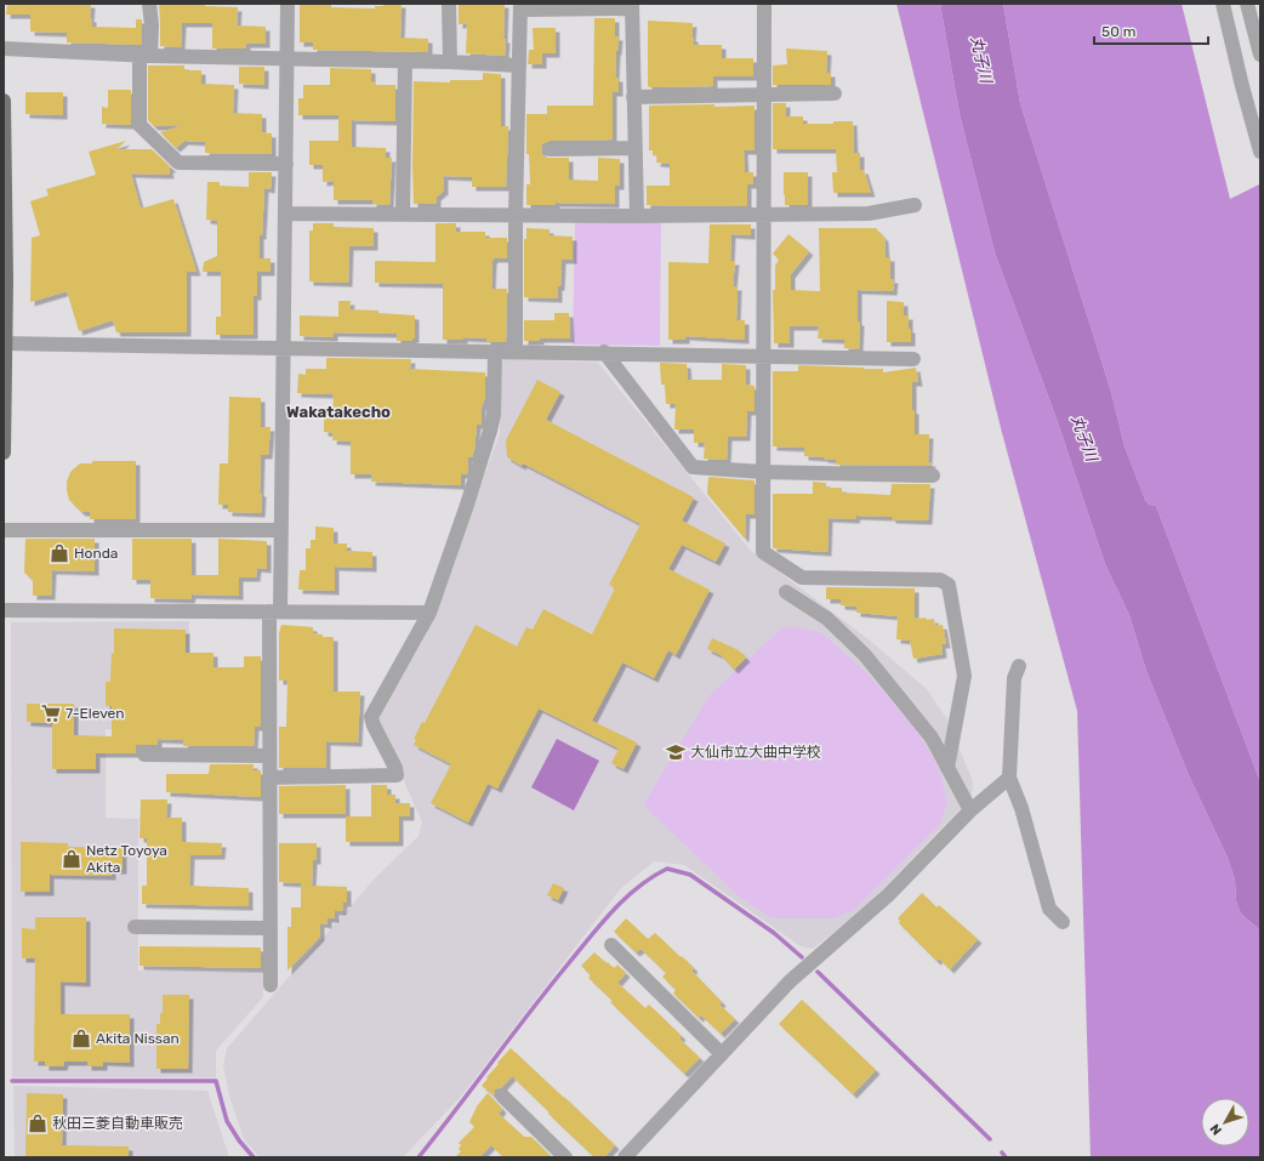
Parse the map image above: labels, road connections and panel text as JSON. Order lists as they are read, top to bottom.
{
  "districts": ["Wakatakecho"],
  "water": ["丸子川"],
  "places": {
    "shop": [
      "Honda",
      "Netz Toyoya Akita",
      "Akita Nissan",
      "秋田三菱自動車販売"
    ],
    "supermarket": ["7-Eleven"],
    "school or university": ["大仙市立大曲中学校"]
  },
  "scale_bar": "50 m",
  "north": "bottom left"
}
